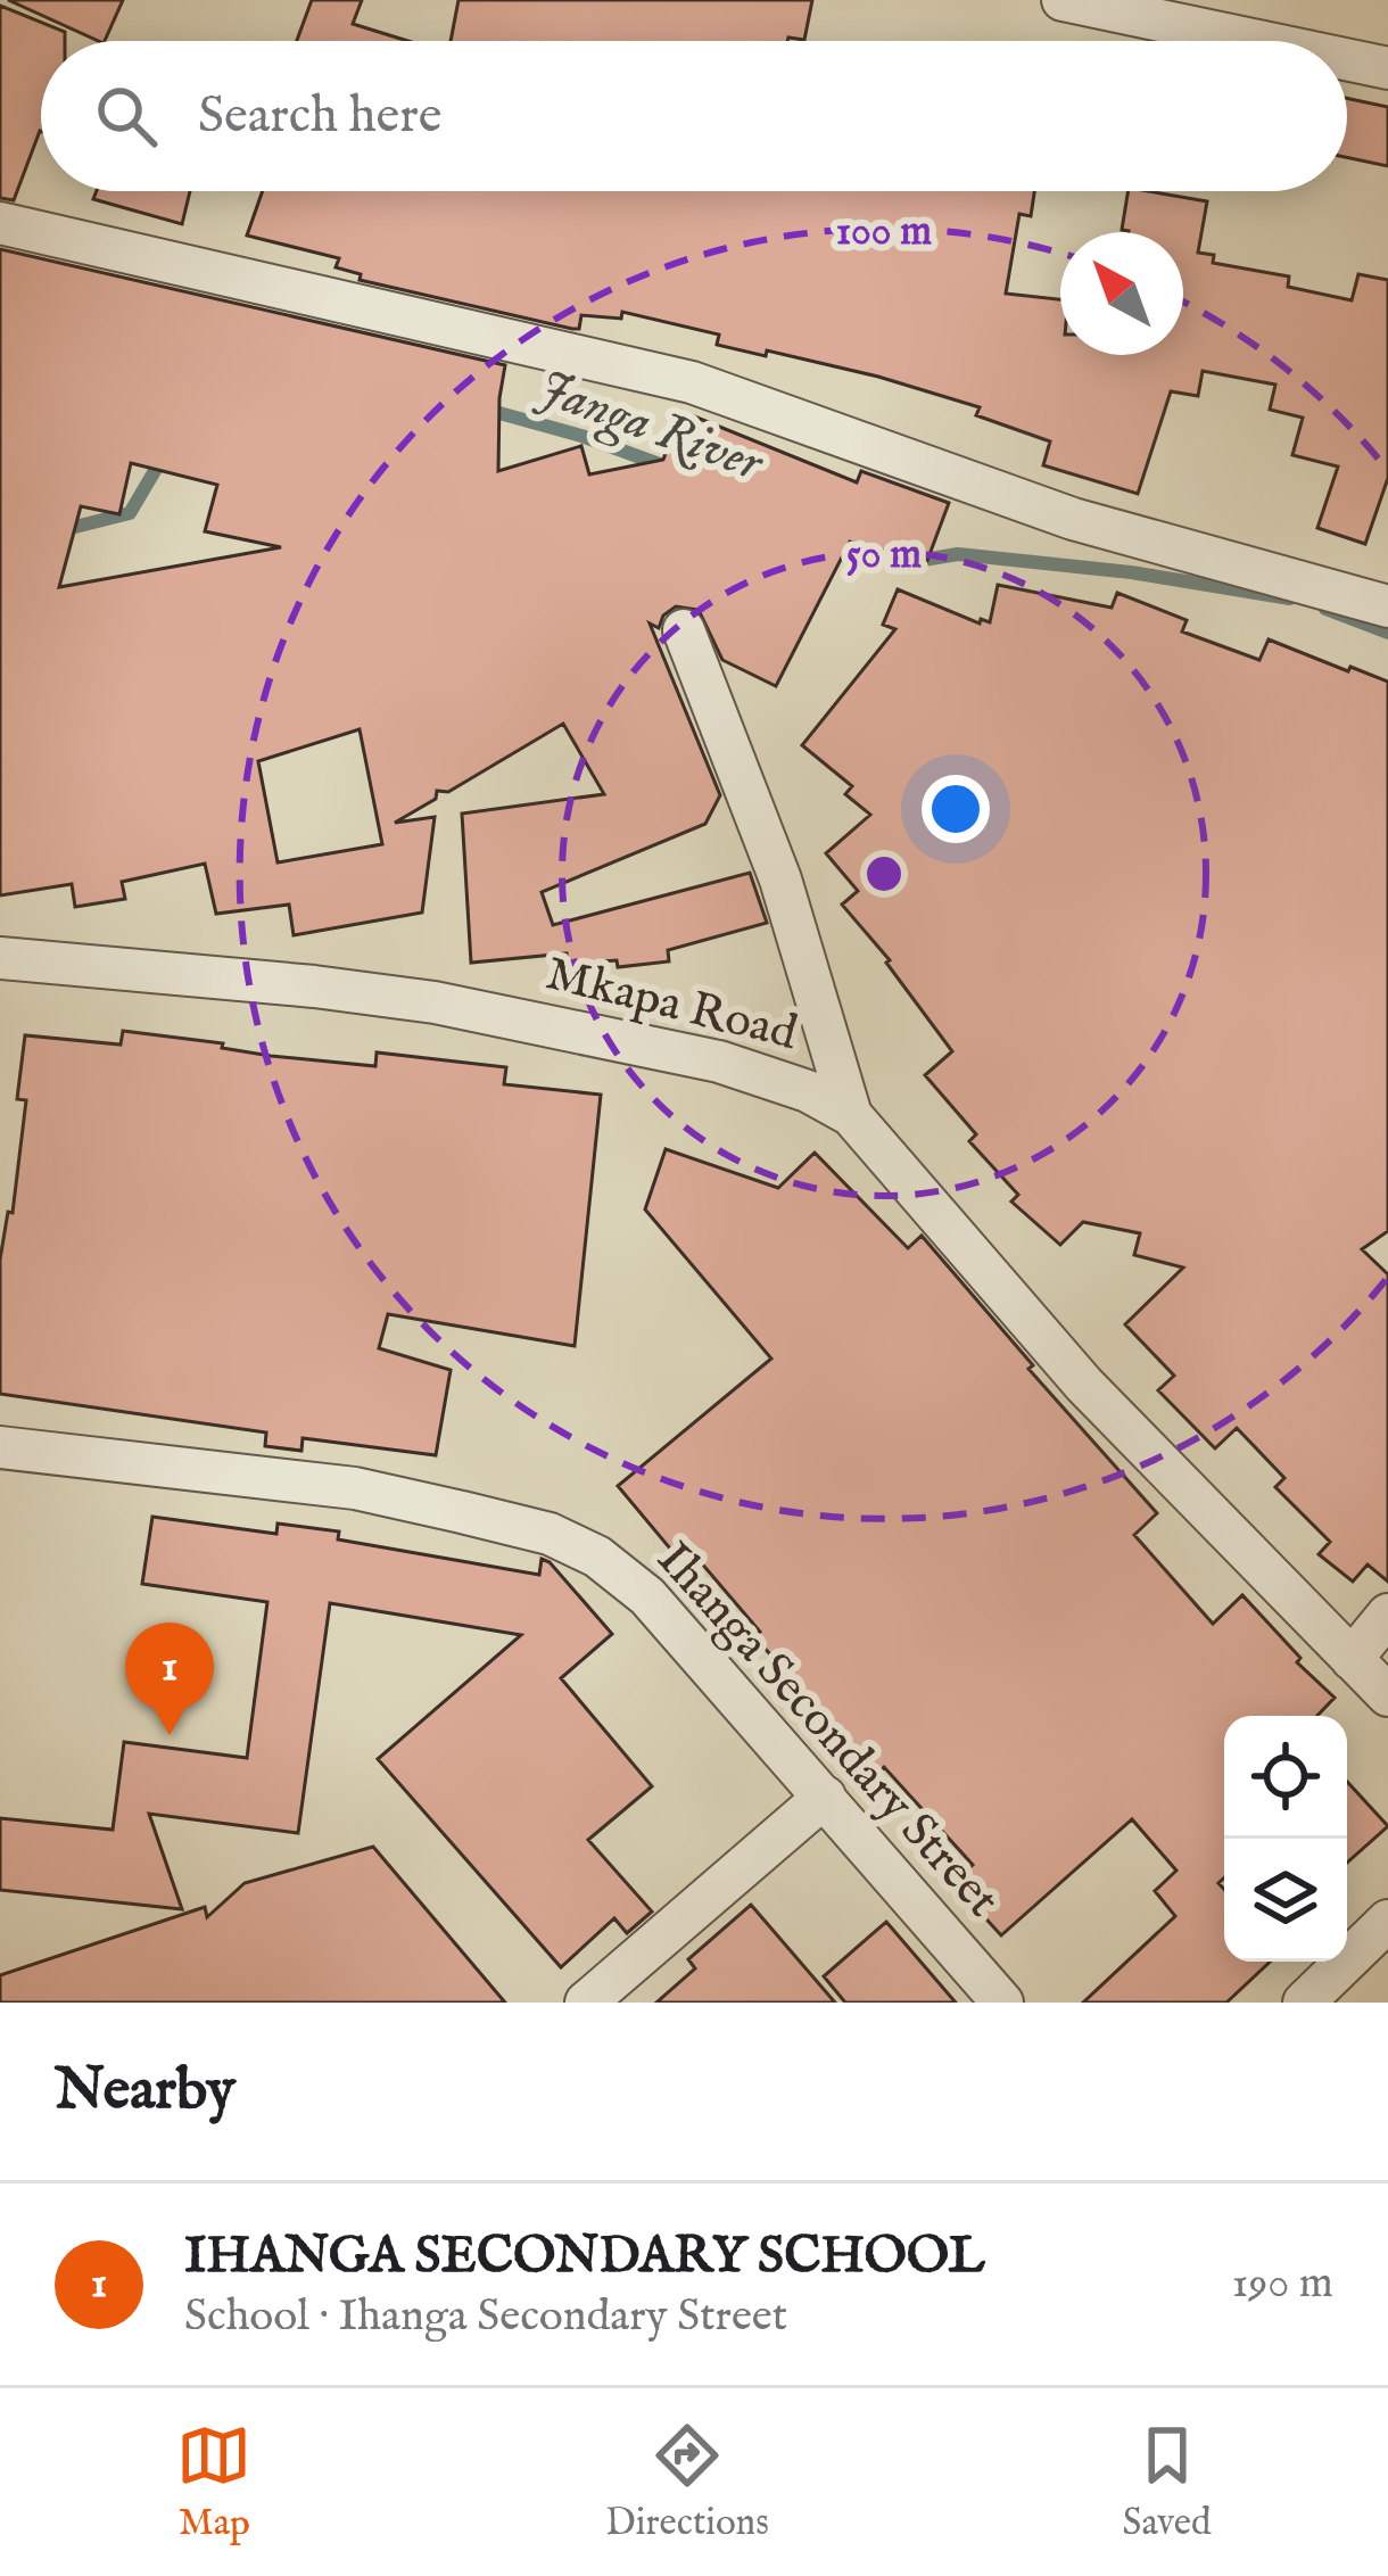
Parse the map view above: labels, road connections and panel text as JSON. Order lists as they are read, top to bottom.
{
  "streets": {
    "street": ["Mkapa Road", "Ihanga Secondary Street"]
  },
  "water": ["Janga River"],
  "north": "top left",
  "page": {
    "search": "Search here",
    "pins": "1",
    "heading": "Nearby",
    "list": [
      {
        "mark": "1",
        "name": "IHANGA SECONDARY SCHOOL",
        "note": "School · Ihanga Secondary Street",
        "value": "190 m"
      }
    ],
    "nav": ["Map", "Directions", "Saved"]
  },
  "rings": ["100 m", "50 m"]
}
